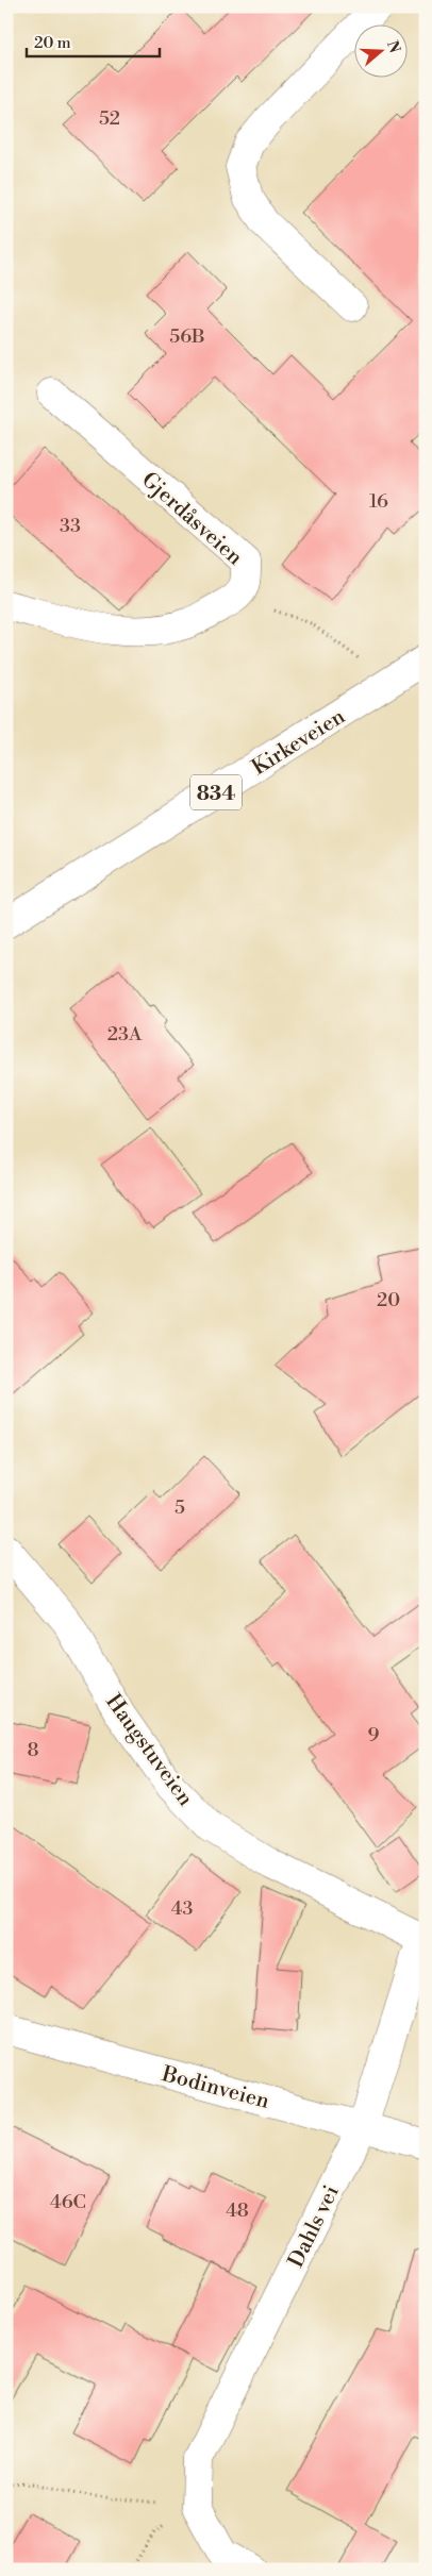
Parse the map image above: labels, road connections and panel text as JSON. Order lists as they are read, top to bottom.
{
  "streets": {
    "street": [
      "Gjerdåsveien",
      "Kirkeveien",
      "834",
      "Haugstuveien",
      "Bodinveien",
      "Dahls vei"
    ]
  },
  "crossings": [
    ["Haugstuveien", "Dahls vei"],
    ["Bodinveien", "Dahls vei"]
  ],
  "house_numbers": [
    "52",
    "56B",
    "16",
    "33",
    "23A",
    "20",
    "5",
    "9",
    "8",
    "43",
    "46C",
    "48"
  ],
  "scale_bar": "20 m",
  "north": "right"
}
